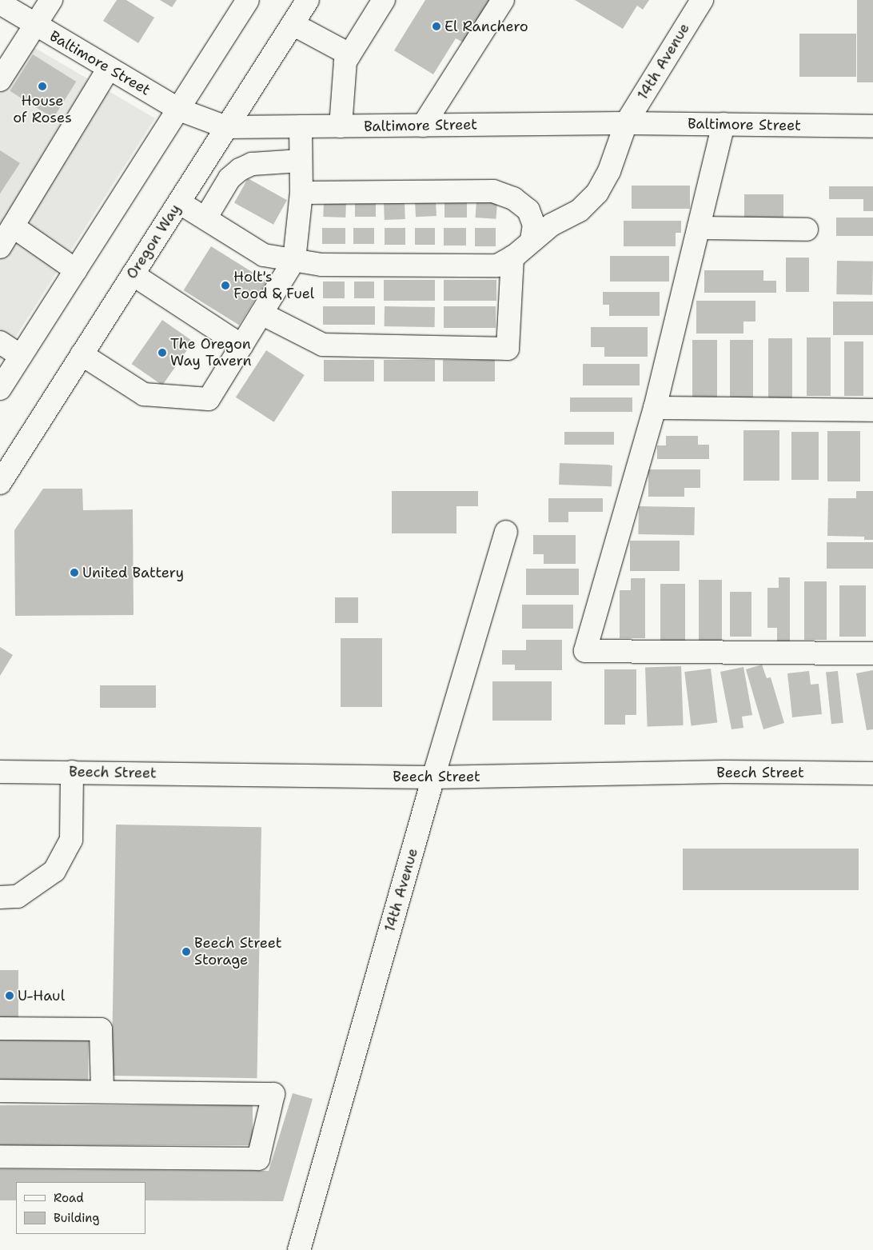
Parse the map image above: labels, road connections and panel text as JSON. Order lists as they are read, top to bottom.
{
  "streets": {
    "street": [
      "14th Avenue",
      "Baltimore Street",
      "Oregon Way",
      "Beech Street"
    ]
  },
  "crossings": [
    ["14th Avenue", "Baltimore Street"],
    ["14th Avenue", "Oregon Way"],
    ["14th Avenue", "Beech Street"],
    ["Baltimore Street", "Oregon Way"]
  ],
  "places": [
    "El Ranchero",
    "House of Roses",
    "Holt's Food & Fuel",
    "The Oregon Way Tavern",
    "United Battery",
    "Beech Street Storage",
    "U-Haul"
  ],
  "legend": ["Road", "Building"]
}
